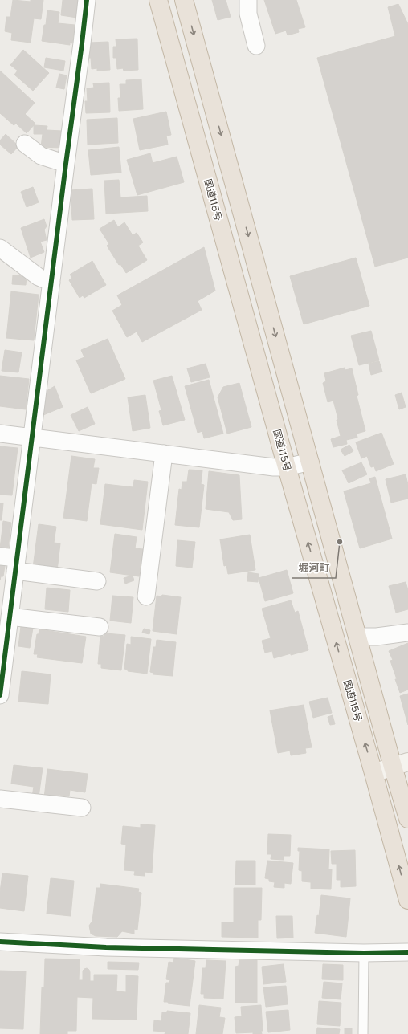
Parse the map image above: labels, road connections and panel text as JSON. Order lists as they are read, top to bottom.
{
  "streets": {
    "highway": ["国道115号"]
  },
  "places": ["堀河町"]
}
